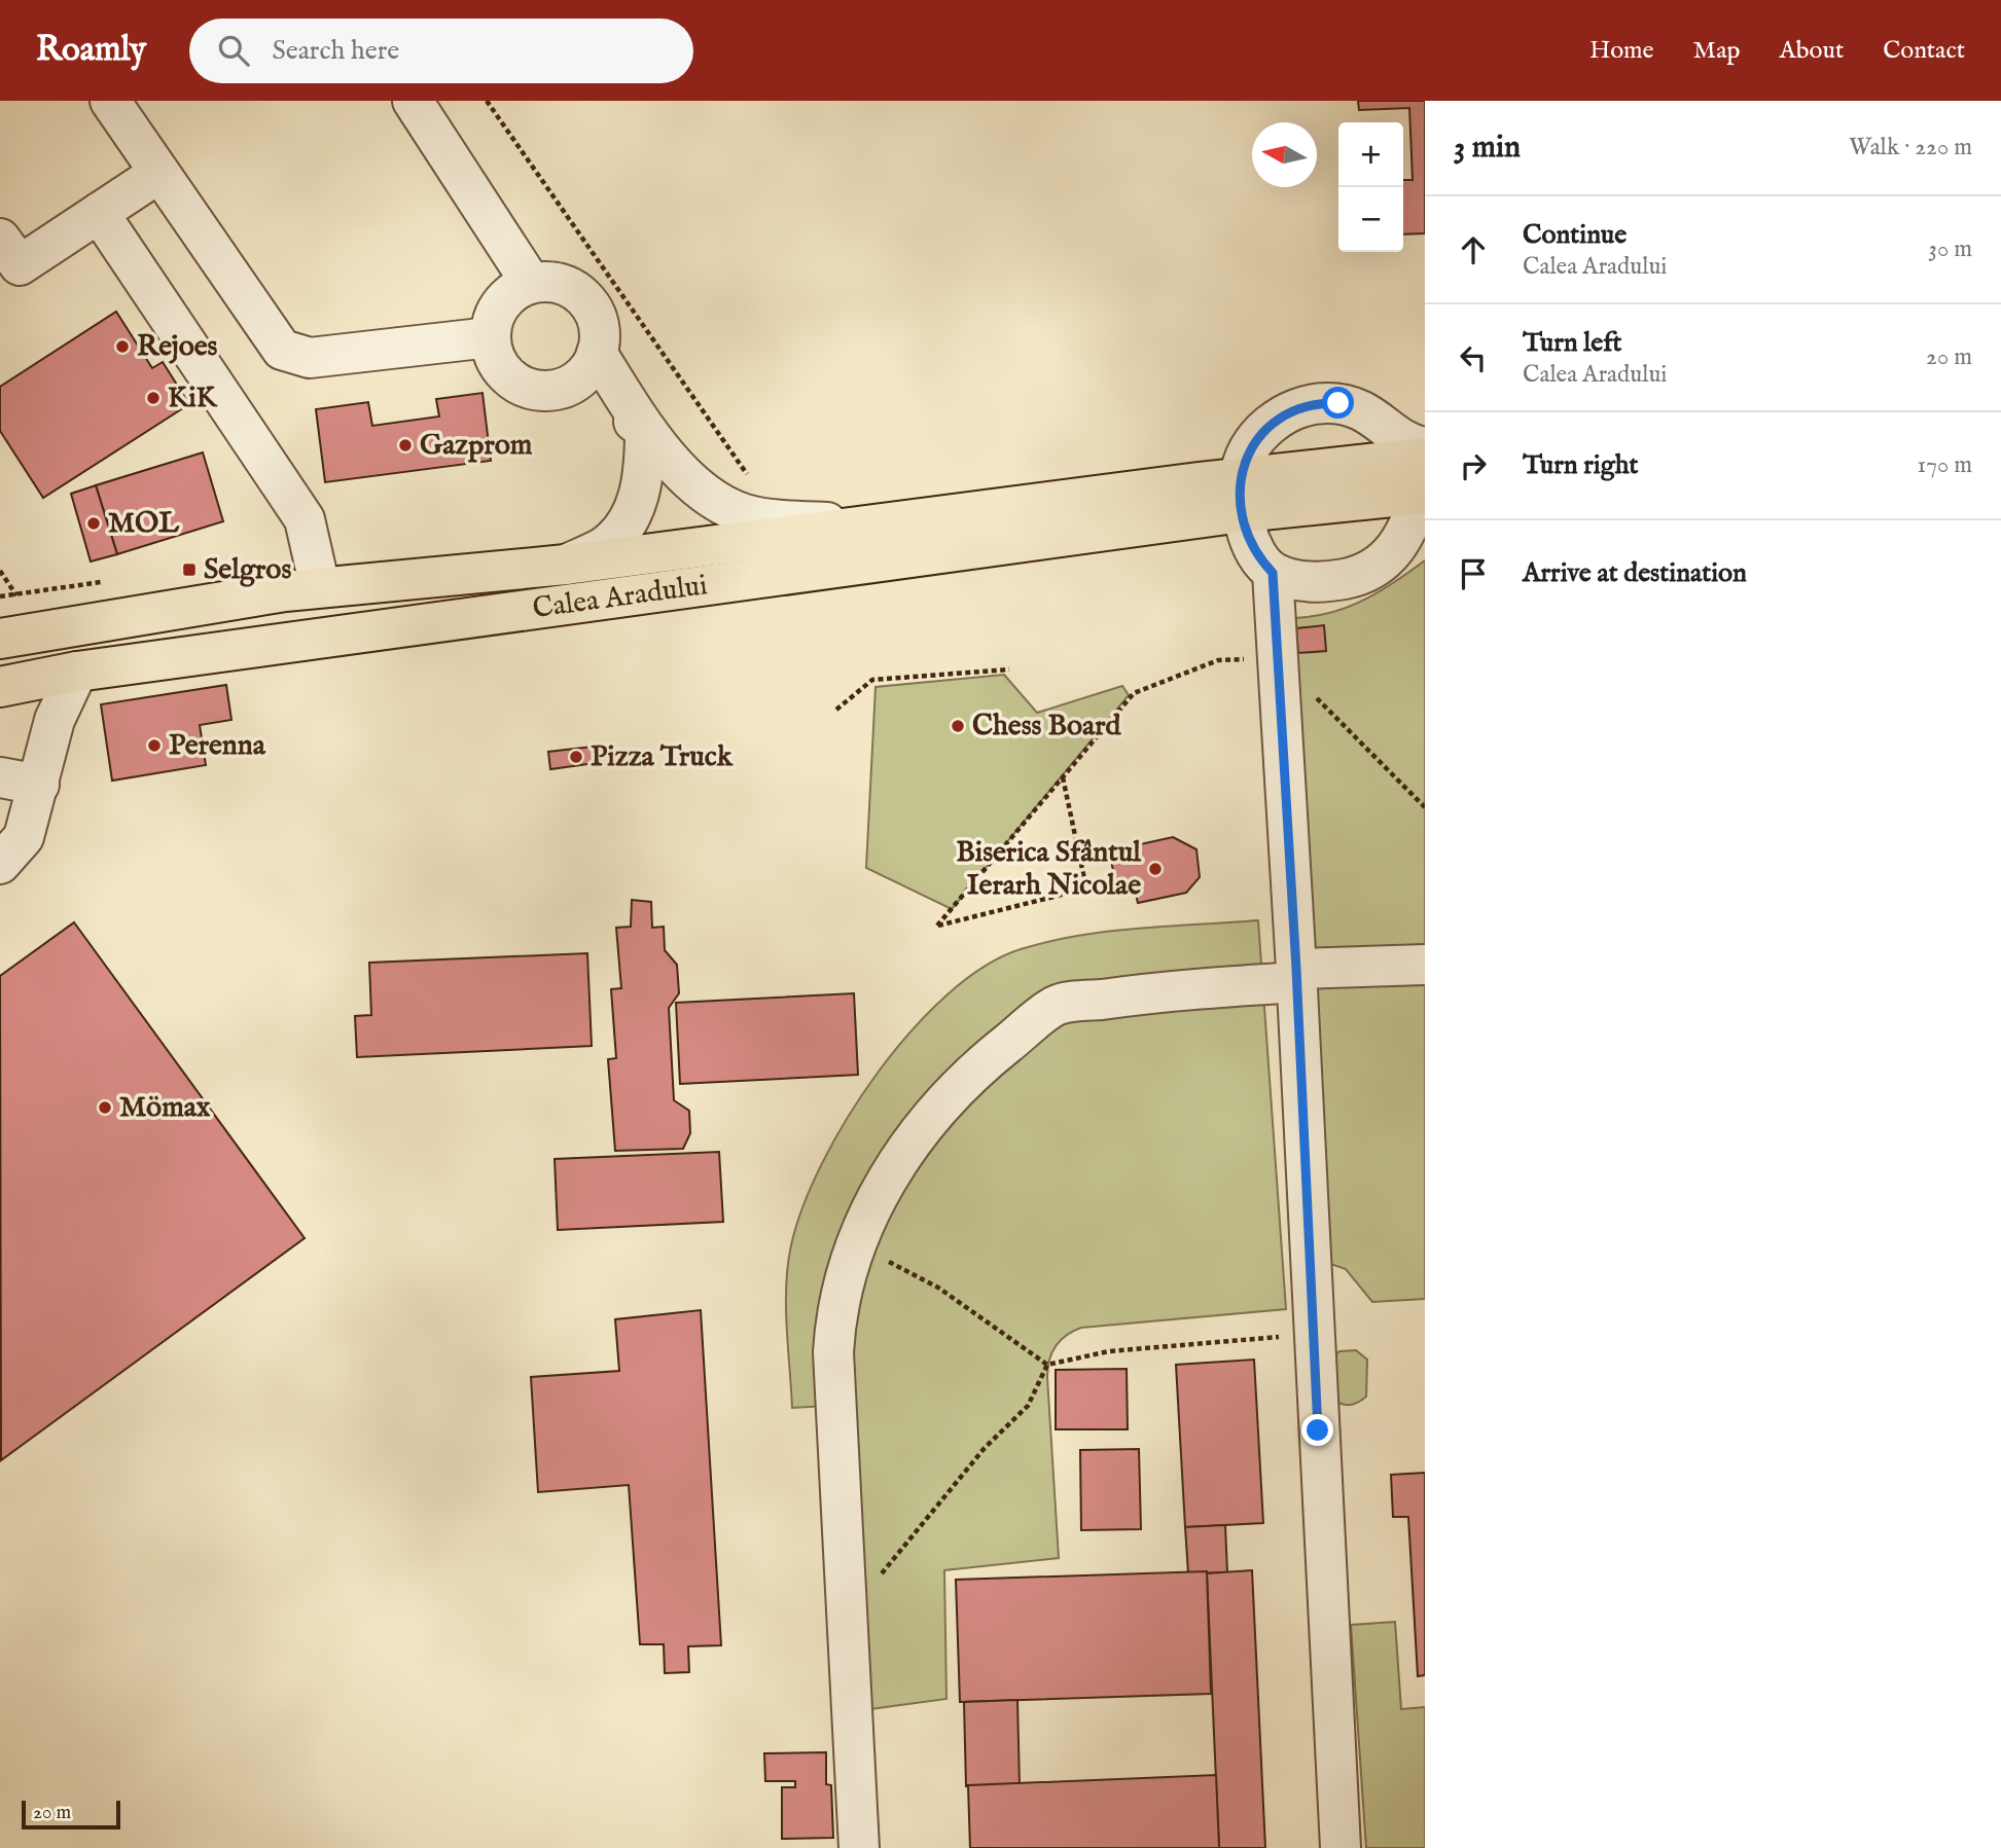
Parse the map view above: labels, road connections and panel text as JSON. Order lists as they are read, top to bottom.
{
  "streets": {
    "main road": ["Calea Aradului"]
  },
  "places": {
    "other": [
      "Rejoes",
      "KiK",
      "Gazprom",
      "MOL",
      "Chess Board",
      "Perenna",
      "Pizza Truck",
      "Biserica Sfântul Ierarh Nicolae",
      "Mömax"
    ],
    "transit": ["Selgros"]
  },
  "scale_bar": "20 m",
  "north": "left",
  "page": {
    "header": "Roamly",
    "search": "Search here",
    "nav": [
      "Home",
      "Map",
      "About",
      "Contact"
    ],
    "heading": ["3 min", "Walk · 220 m"],
    "map_buttons": ["+", "−"],
    "list": [
      ["Continue", "Calea Aradului", "30 m"],
      ["Turn left", "Calea Aradului", "20 m"],
      ["Turn right", "170 m"],
      "Arrive at destination"
    ],
    "scale": "20 m"
  }
}
